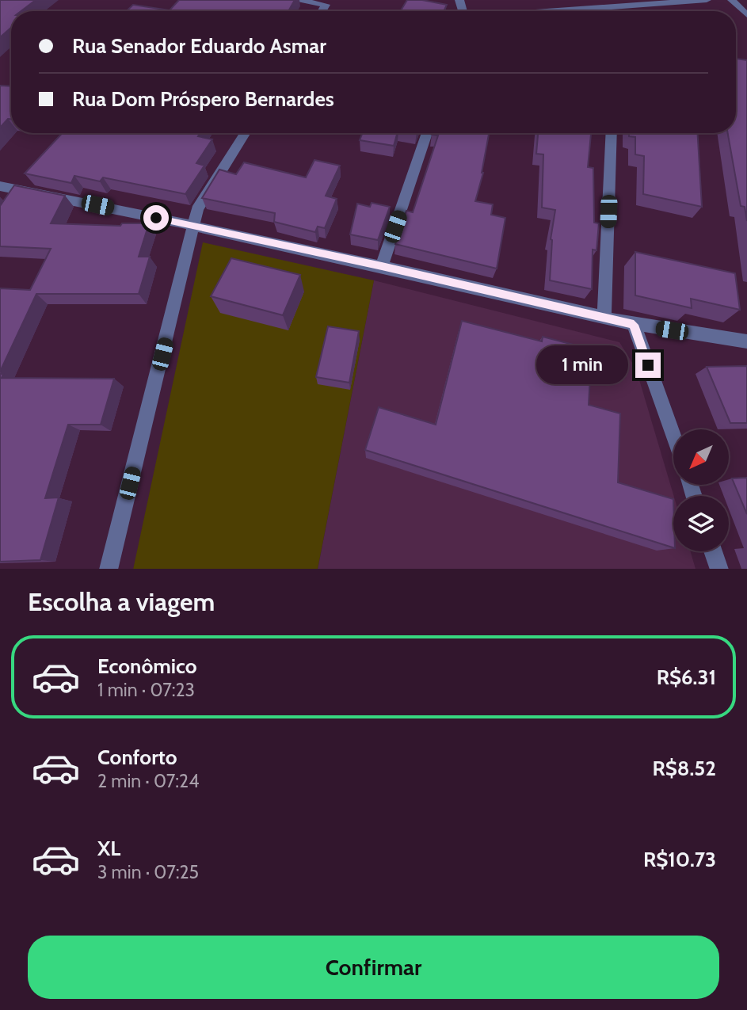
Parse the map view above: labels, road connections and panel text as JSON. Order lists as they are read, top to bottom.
{
  "north": "bottom left",
  "page": {
    "banner": ["Rua Senador Eduardo Asmar", "Rua Dom Próspero Bernardes"],
    "bubble": "1 min",
    "heading": "Escolha a viagem",
    "list": [
      {
        "name": "Econômico",
        "note": "1 min · 07:23",
        "value": "R$6.31"
      },
      {
        "name": "Conforto",
        "note": "2 min · 07:24",
        "value": "R$8.52"
      },
      {
        "name": "XL",
        "note": "3 min · 07:25",
        "value": "R$10.73"
      }
    ],
    "buttons": "Confirmar"
  }
}
